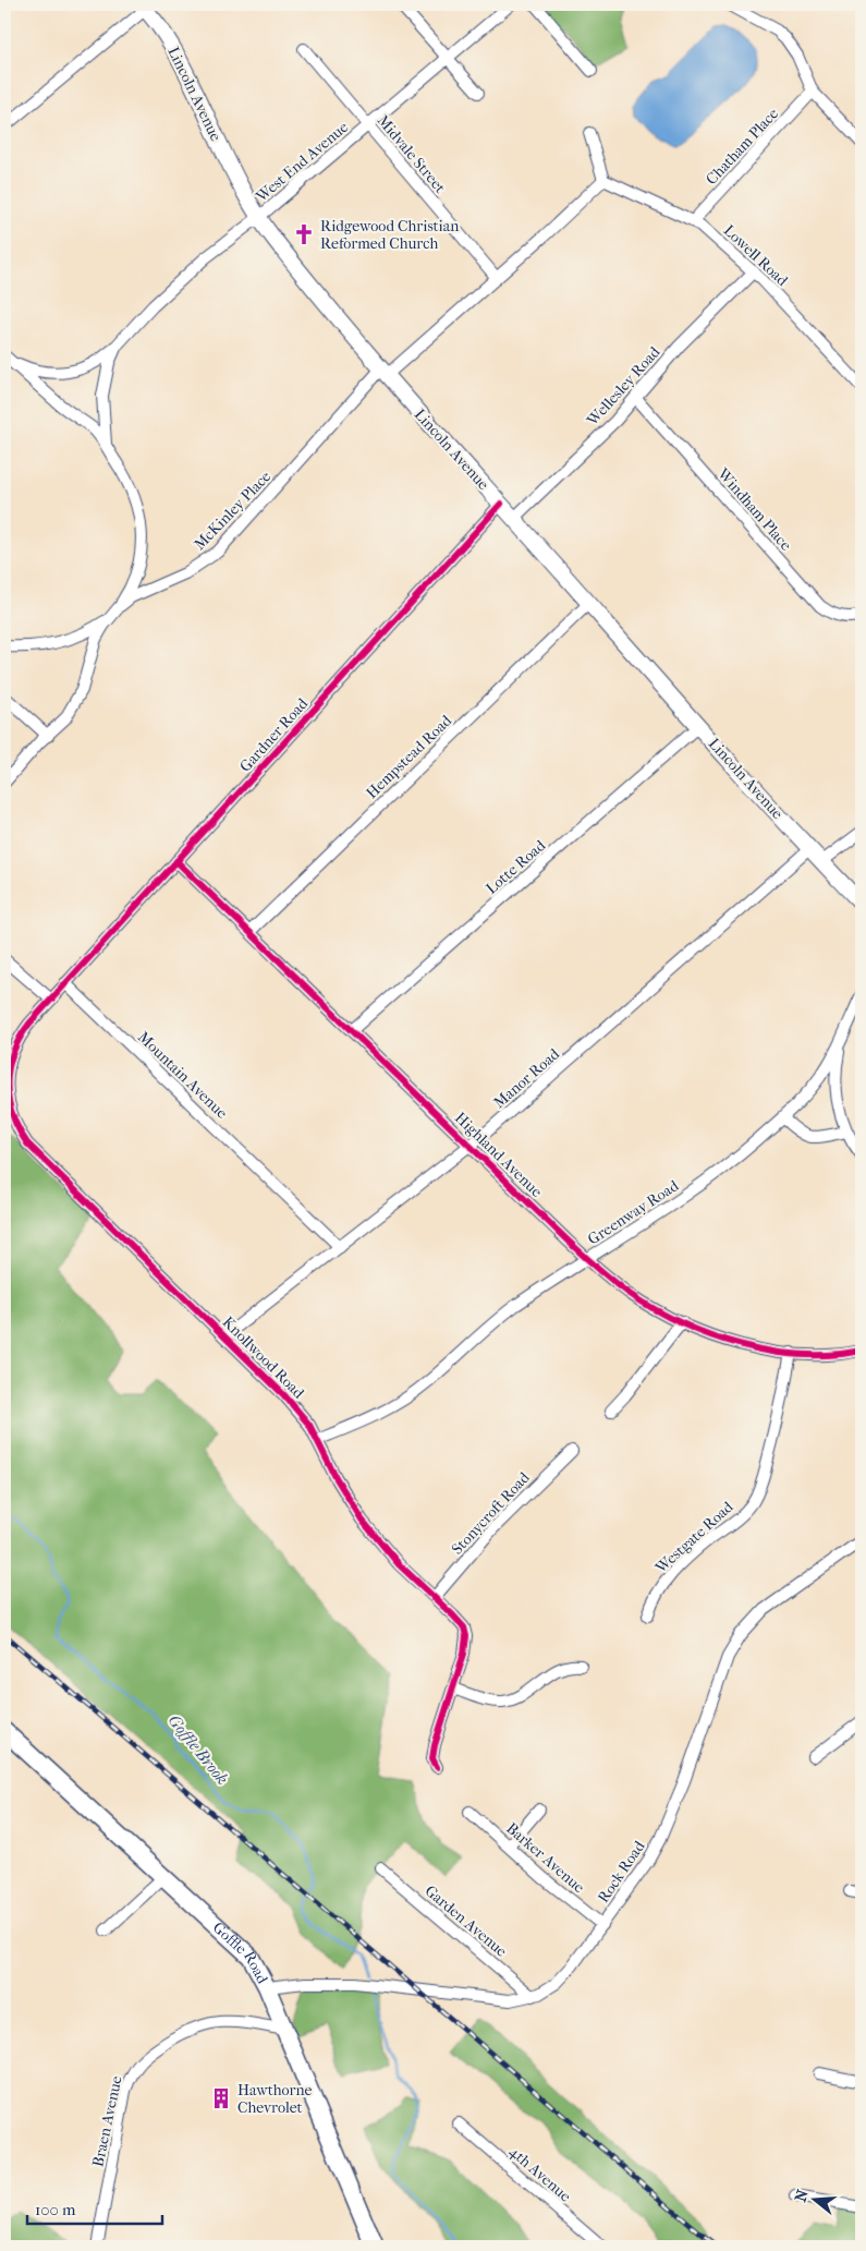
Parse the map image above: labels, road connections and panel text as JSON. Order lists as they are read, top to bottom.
{
  "streets": {
    "main road": ["Lincoln Avenue", "Goffle Road"],
    "street": [
      "Chatham Place",
      "Midvale Street",
      "West End Avenue",
      "Lowell Road",
      "Wellesley Road",
      "Windham Place",
      "McKinley Place",
      "Gardner Road",
      "Hempstead Road",
      "Lotte Road",
      "Mountain Avenue",
      "Manor Road",
      "Highland Avenue",
      "Greenway Road",
      "Knollwood Road",
      "Stonycroft Road",
      "Westgate Road",
      "Barker Avenue",
      "Rock Road",
      "Garden Avenue",
      "Braen Avenue",
      "4th Avenue"
    ]
  },
  "crossings": [
    ["Lincoln Avenue", "West End Avenue"],
    ["Lincoln Avenue", "Wellesley Road"],
    ["Lincoln Avenue", "McKinley Place"],
    ["Lincoln Avenue", "Gardner Road"],
    ["Lincoln Avenue", "Hempstead Road"],
    ["Lincoln Avenue", "Lotte Road"],
    ["Lincoln Avenue", "Manor Road"],
    ["Chatham Place", "Lowell Road"],
    ["Midvale Street", "West End Avenue"],
    ["Midvale Street", "McKinley Place"],
    ["Lowell Road", "Wellesley Road"],
    ["Lowell Road", "McKinley Place"],
    ["Wellesley Road", "Windham Place"],
    ["Gardner Road", "Mountain Avenue"],
    ["Gardner Road", "Highland Avenue"],
    ["Hempstead Road", "Highland Avenue"],
    ["Lotte Road", "Highland Avenue"],
    ["Mountain Avenue", "Manor Road"],
    ["Manor Road", "Highland Avenue"],
    ["Manor Road", "Knollwood Road"],
    ["Highland Avenue", "Greenway Road"],
    ["Highland Avenue", "Westgate Road"],
    ["Greenway Road", "Knollwood Road"],
    ["Knollwood Road", "Stonycroft Road"],
    ["Barker Avenue", "Rock Road"],
    ["Rock Road", "Garden Avenue"],
    ["Rock Road", "Goffle Road"],
    ["Goffle Road", "Braen Avenue"]
  ],
  "water": ["Goffle Brook"],
  "places": {
    "church": ["Ridgewood Christian Reformed Church"],
    "building": ["Hawthorne Chevrolet"]
  },
  "scale_bar": "100 m",
  "north": "left"
}
